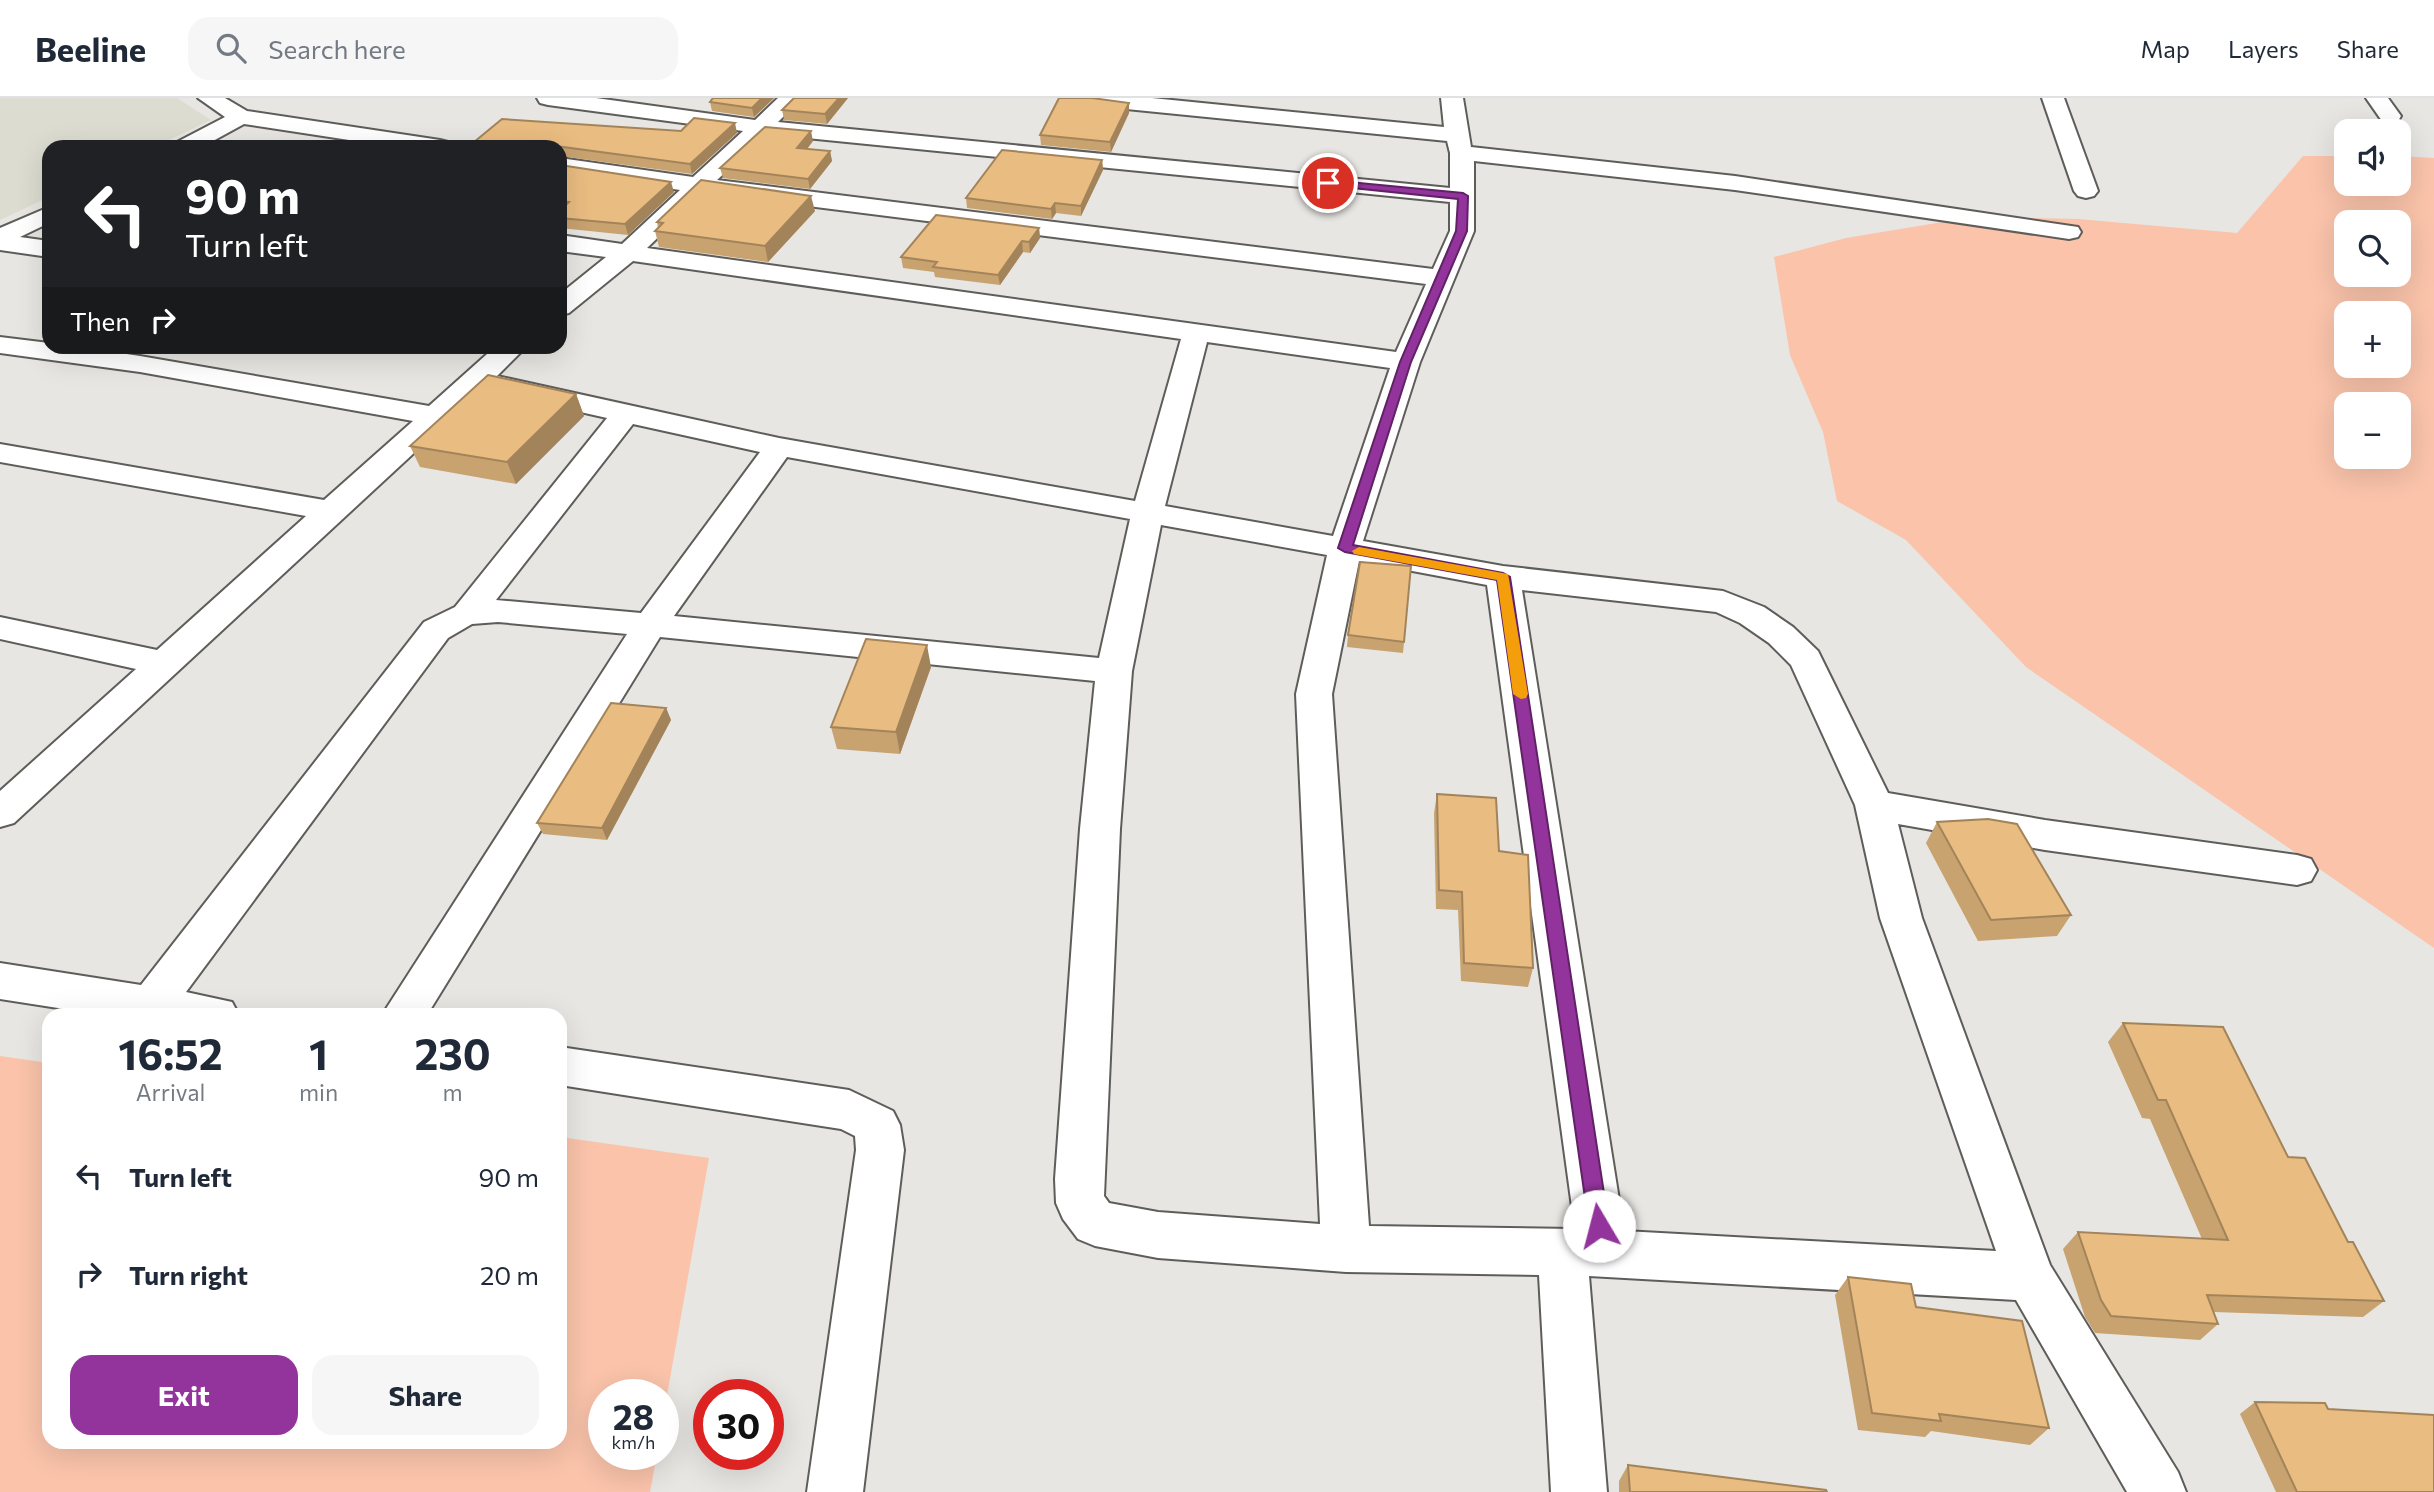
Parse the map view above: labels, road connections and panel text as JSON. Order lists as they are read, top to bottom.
{
  "page": {
    "header": "Beeline",
    "search": "Search here",
    "nav": ["Map", "Layers", "Share"],
    "map_buttons": ["+", "−"],
    "turn": ["90 m", "Turn left"],
    "then": "Then",
    "eta": [
      "16:52",
      "Arrival",
      "1",
      "min",
      "230",
      "m"
    ],
    "list": [
      {
        "name": "Turn left",
        "value": "90 m"
      },
      {
        "name": "Turn right",
        "value": "20 m"
      }
    ],
    "buttons": ["Exit", "Share"],
    "speed": "28 km/h",
    "limit": "30"
  }
}
